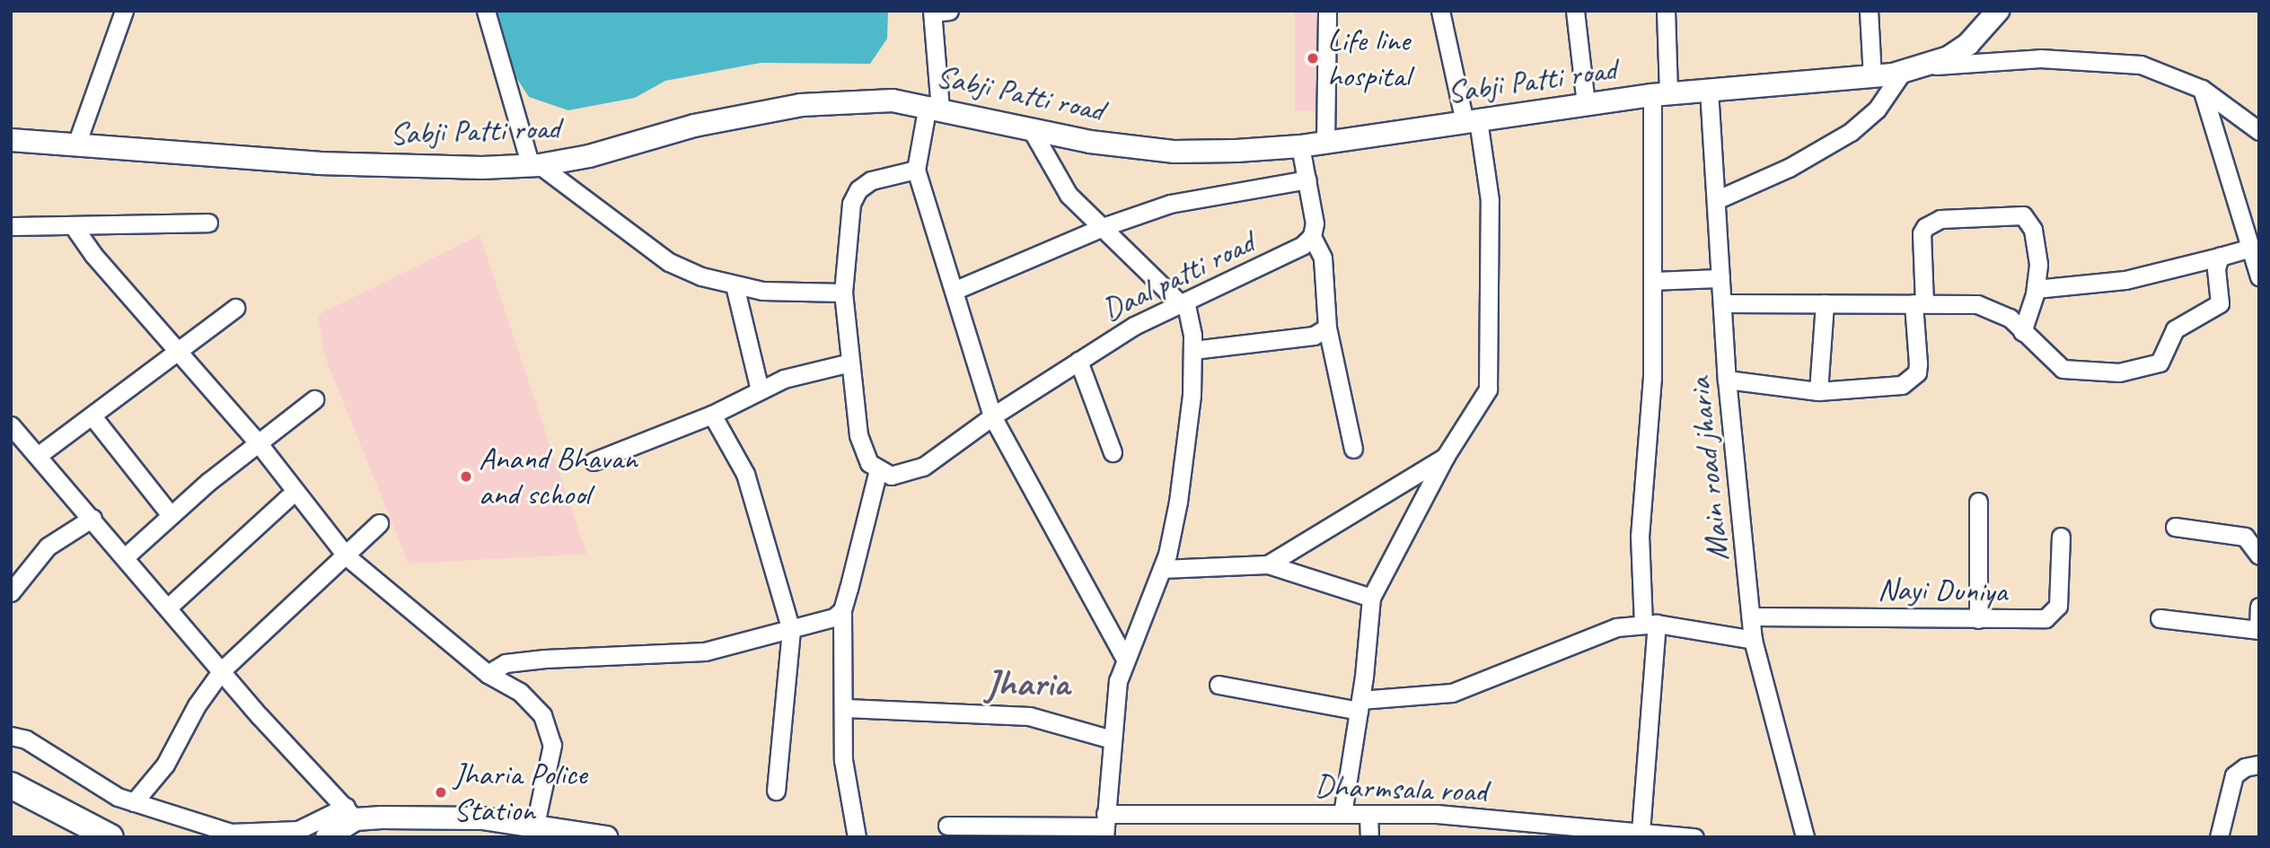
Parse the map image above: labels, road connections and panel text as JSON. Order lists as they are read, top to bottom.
{
  "streets": {
    "main road": ["Sabji Patti road"],
    "street": [
      "Daal patti road",
      "Main road jharia",
      "Nayi Duniya",
      "Dharmsala road"
    ]
  },
  "crossings": [
    ["Sabji Patti road", "Main road jharia"],
    ["Main road jharia", "Nayi Duniya"]
  ],
  "districts": ["Jharia"],
  "places": ["Life line hospital", "Anand Bhavan and school", "Jharia Police Station"]
}
